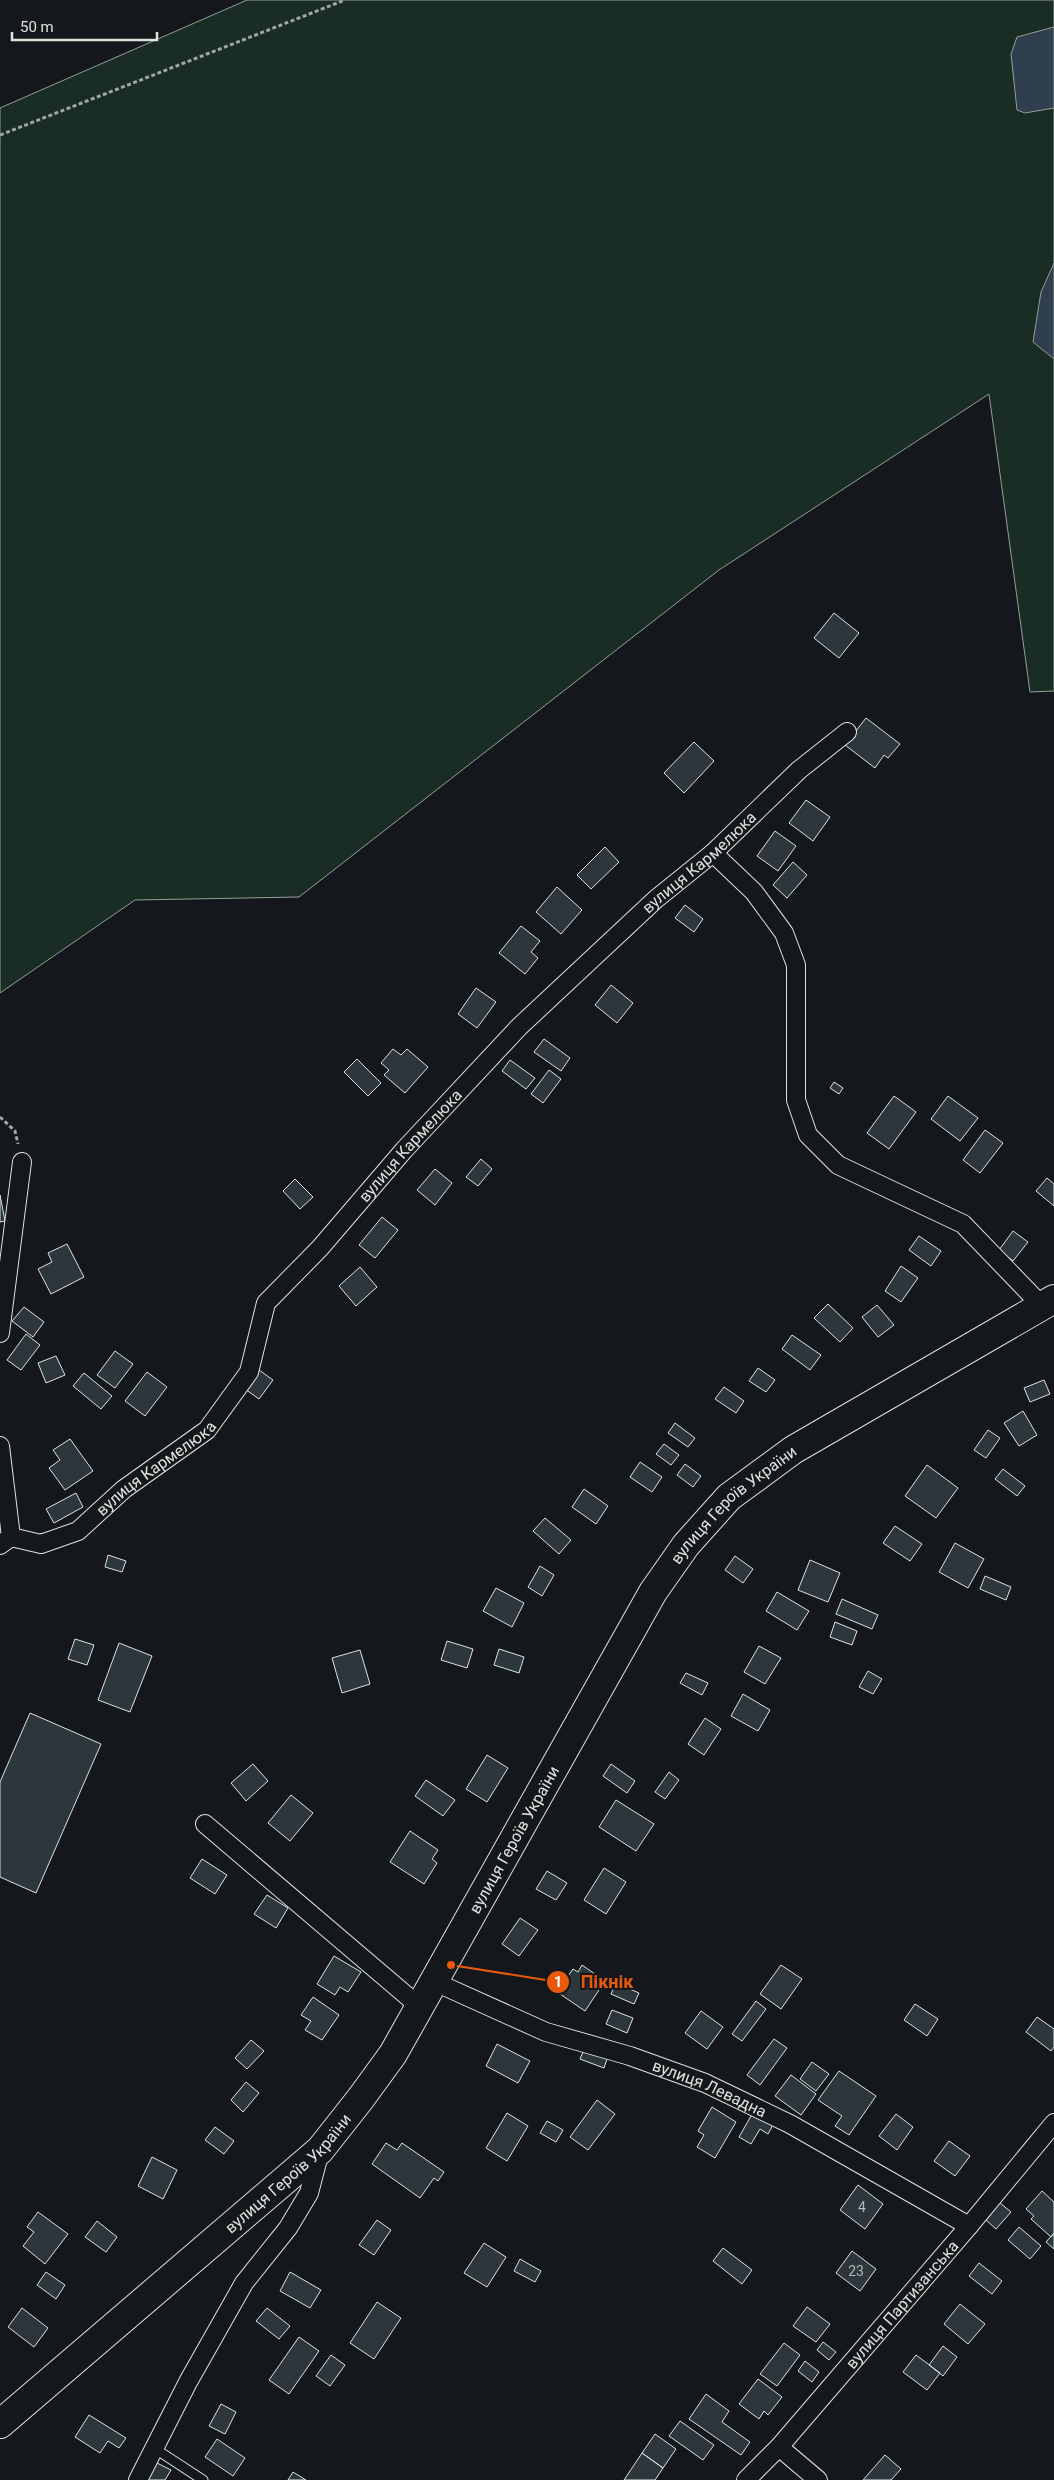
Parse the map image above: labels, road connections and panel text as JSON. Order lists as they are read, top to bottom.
{
  "streets": {
    "main road": ["вулиця Героїв України"],
    "street": ["вулиця Кармелюка", "вулиця Левадна", "вулиця Партизанська"]
  },
  "crossings": [
    ["вулиця Героїв України", "вулиця Левадна"],
    ["вулиця Левадна", "вулиця Партизанська"]
  ],
  "places": ["Пікнік"],
  "house_numbers": ["4", "23"],
  "scale_bar": "50 m"
}
